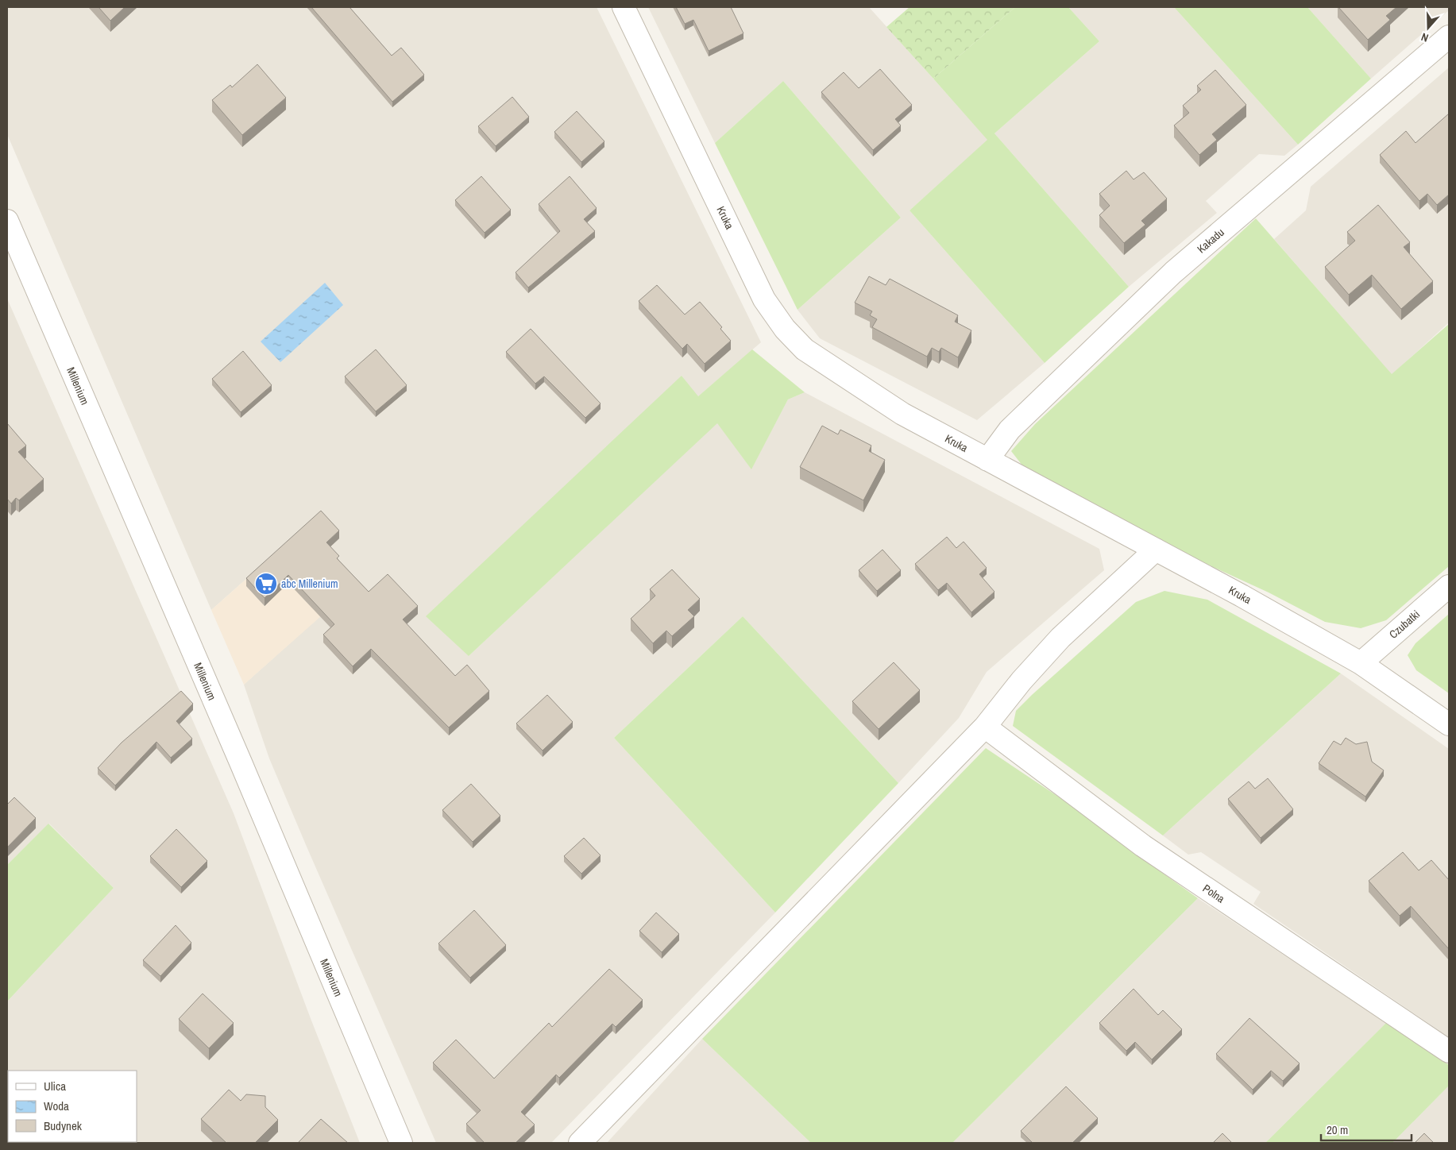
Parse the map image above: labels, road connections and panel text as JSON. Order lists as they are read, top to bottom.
{
  "streets": {
    "street": [
      "Kruka",
      "Kakadu",
      "Millenium",
      "Czubatki",
      "Polna"
    ]
  },
  "crossings": [
    ["Kruka", "Kakadu"],
    ["Kruka", "Czubatki"]
  ],
  "places": {
    "supermarket": ["abc Millenium"]
  },
  "legend": ["Ulica", "Woda", "Budynek"],
  "scale_bar": "20 m",
  "north": "bottom"
}
